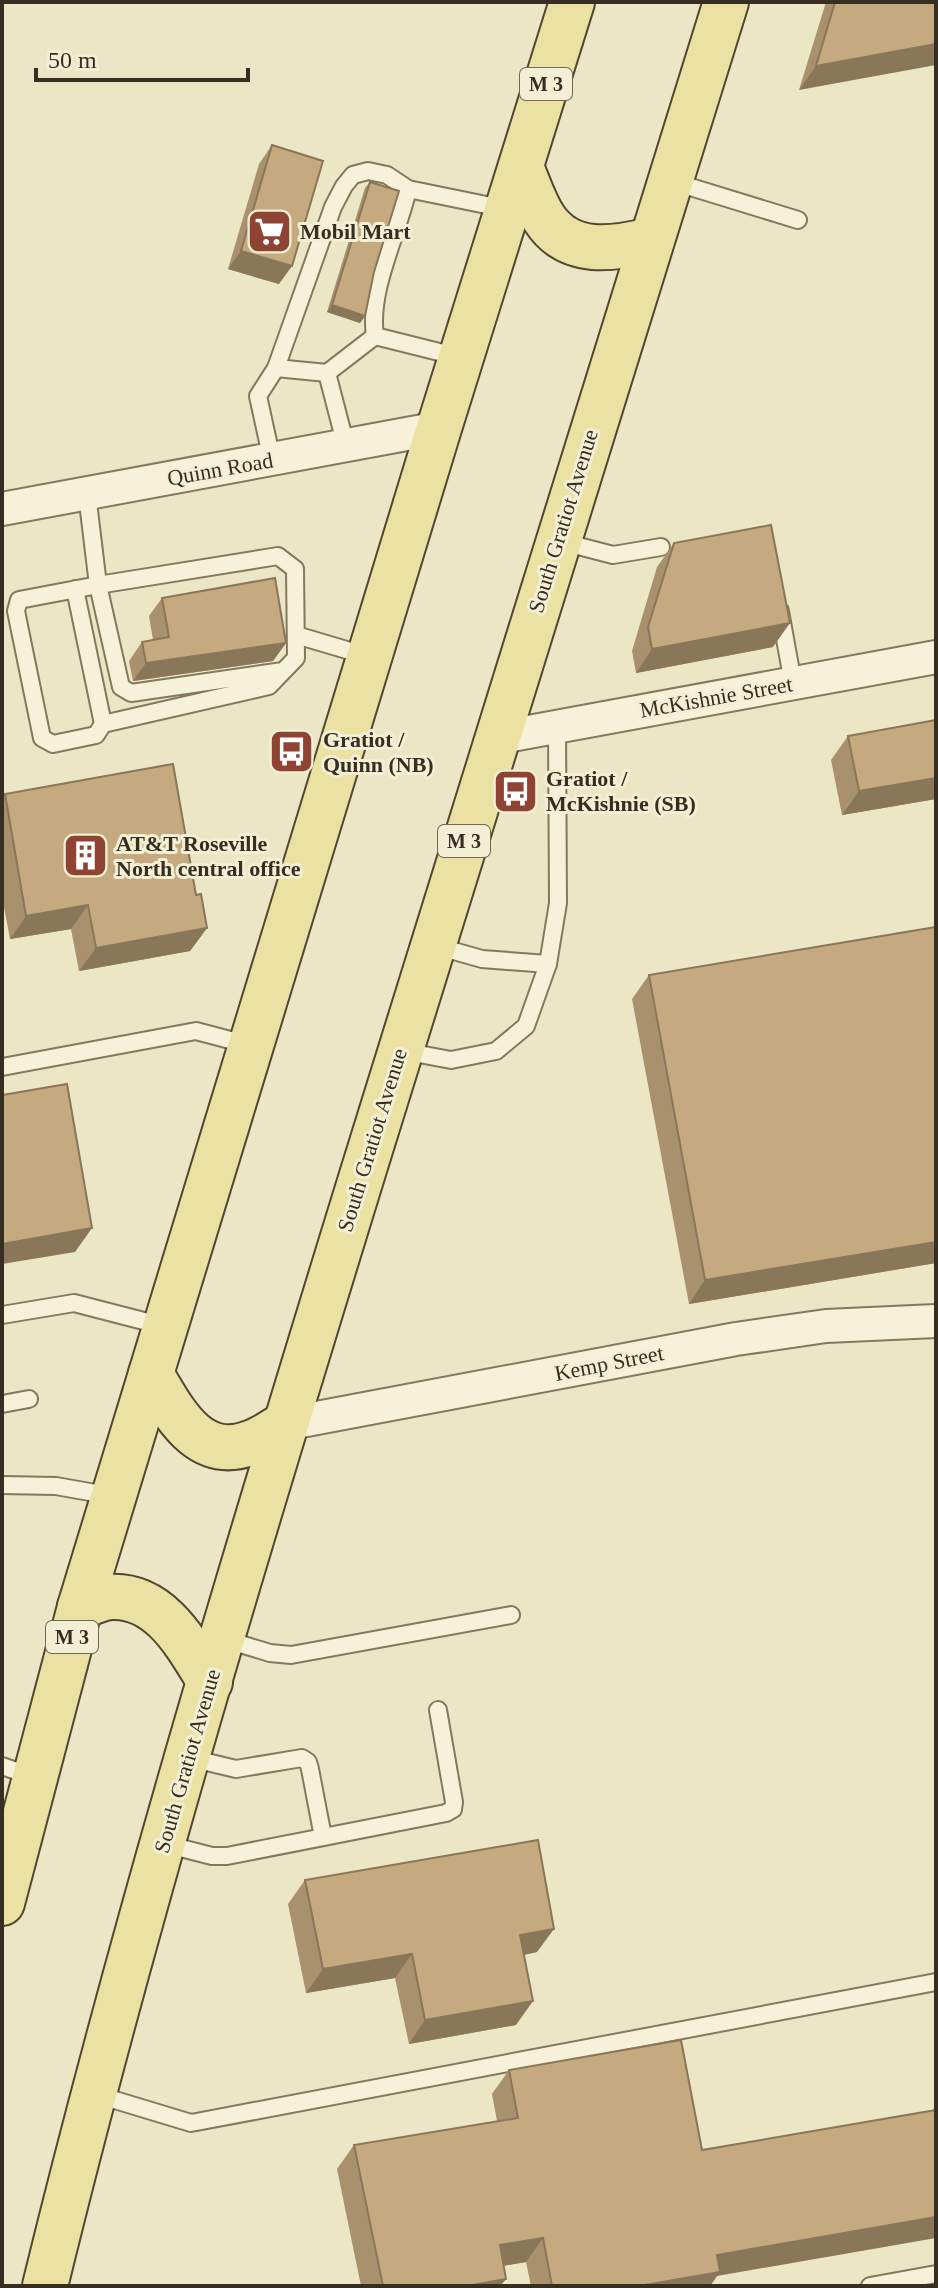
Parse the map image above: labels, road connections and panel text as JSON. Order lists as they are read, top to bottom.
{
  "streets": {
    "main road": ["M 3", "South Gratiot Avenue"],
    "street": ["Quinn Road", "McKishnie Street", "Kemp Street"]
  },
  "crossings": [
    ["M 3", "Quinn Road"],
    ["South Gratiot Avenue", "McKishnie Street"],
    ["South Gratiot Avenue", "Kemp Street"]
  ],
  "places": {
    "supermarket": ["Mobil Mart"],
    "bus stop": ["Gratiot / Quinn (NB)", "Gratiot / McKishnie (SB)"],
    "building": ["AT&T Roseville North central office"]
  },
  "scale_bar": "50 m"
}
